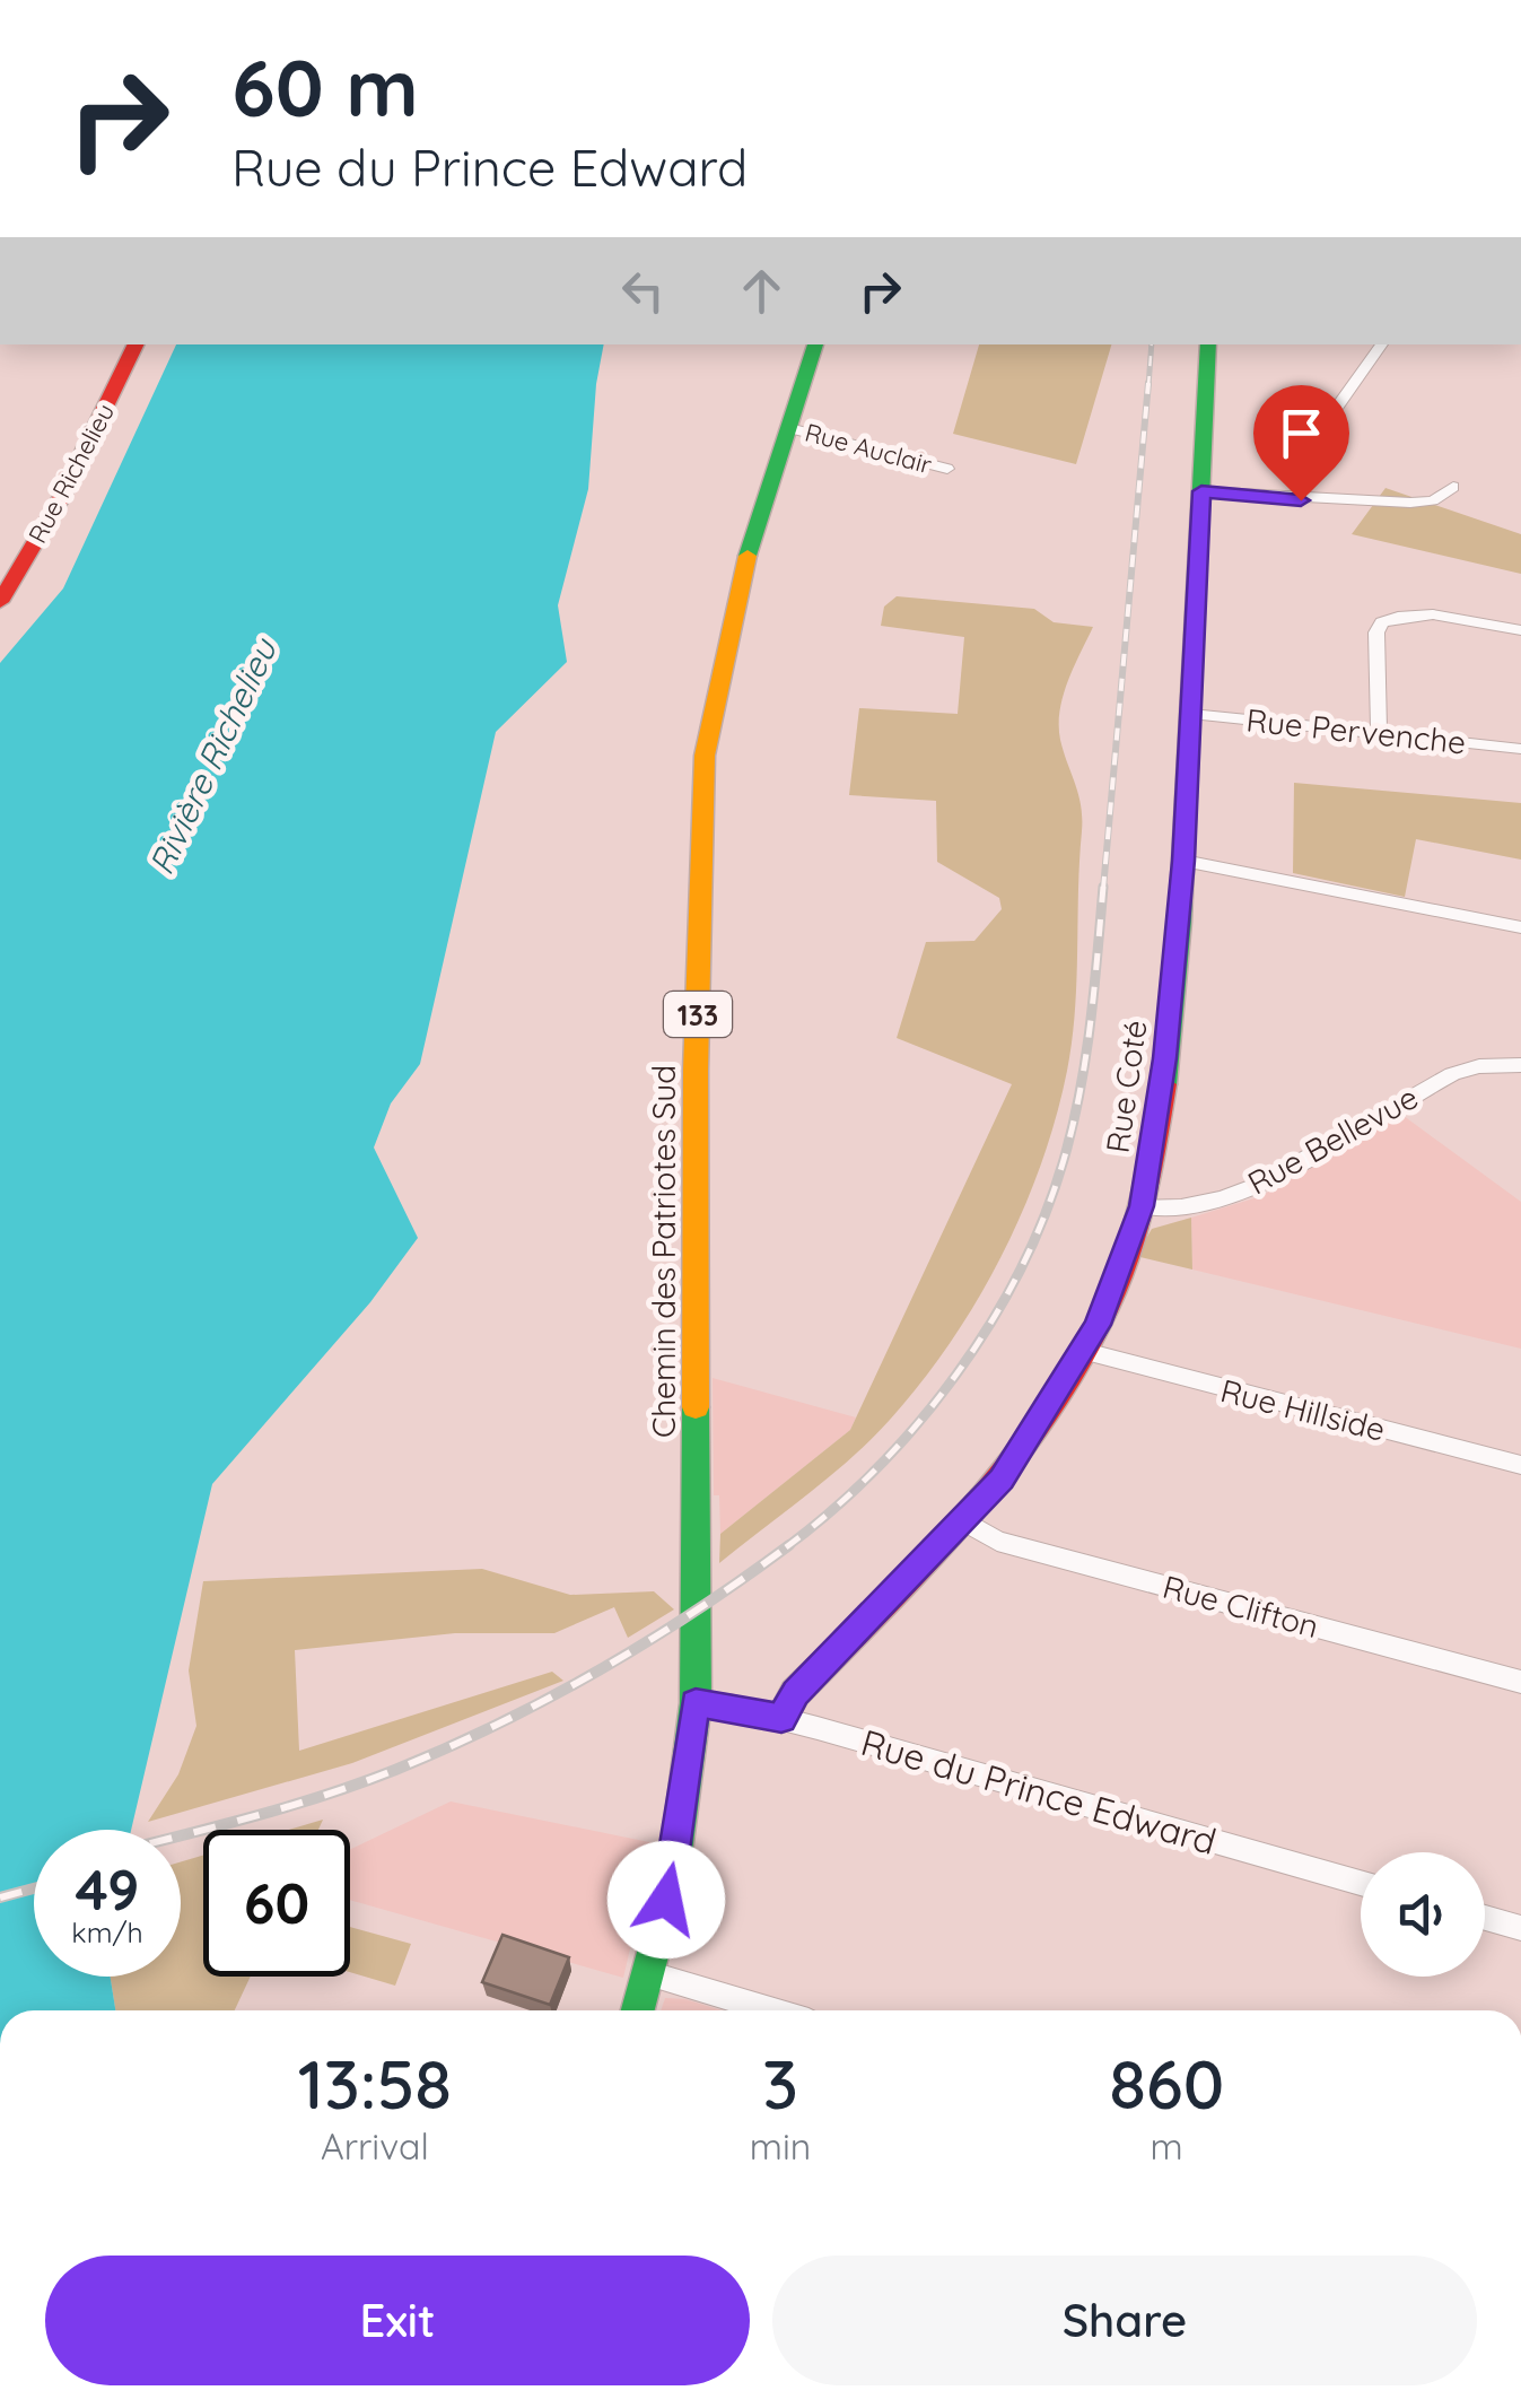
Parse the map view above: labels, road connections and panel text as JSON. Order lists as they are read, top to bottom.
{
  "streets": {
    "main road": [
      "Rue Richelieu",
      "133",
      "Rue Coté",
      "Chemin des Patriotes Sud"
    ],
    "street": [
      "Rue Auclair",
      "Rue Pervenche",
      "Rue Bellevue",
      "Rue Hillside",
      "Rue Clifton",
      "Rue du Prince Edward"
    ]
  },
  "crossings": [
    ["Rue Auclair", "Chemin des Patriotes Sud"],
    ["Rue Pervenche", "Rue Coté"],
    ["133", "Chemin des Patriotes Sud"],
    ["133", "Rue du Prince Edward"],
    ["Rue Coté", "Rue Bellevue"],
    ["Rue Coté", "Rue Hillside"],
    ["Rue Coté", "Rue Clifton"],
    ["Rue Coté", "Rue du Prince Edward"],
    ["Chemin des Patriotes Sud", "Rue du Prince Edward"]
  ],
  "water": ["Rivière Richelieu"],
  "page": {
    "turn": ["60 m", "Rue du Prince Edward"],
    "speed": "49 km/h",
    "limit": "60",
    "eta": [
      "13:58",
      "Arrival",
      "3",
      "min",
      "860",
      "m"
    ],
    "buttons": ["Exit", "Share"]
  }
}
